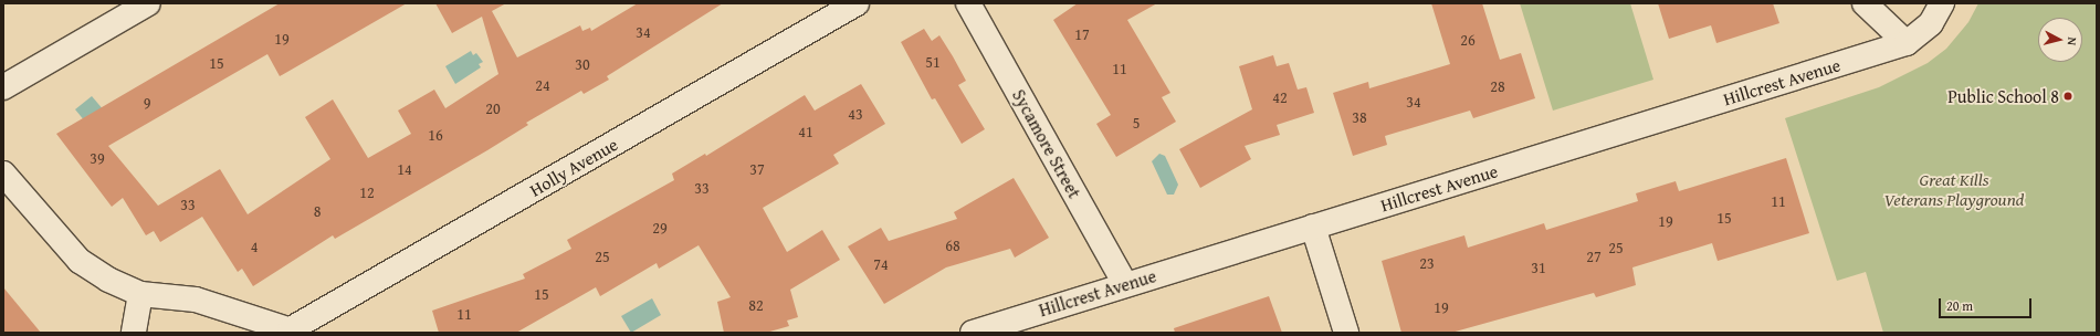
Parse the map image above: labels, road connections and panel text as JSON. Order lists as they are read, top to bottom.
{
  "streets": {
    "street": ["Hillcrest Avenue", "Sycamore Street", "Holly Avenue"]
  },
  "crossings": [
    ["Hillcrest Avenue", "Sycamore Street"]
  ],
  "parks": ["Great Kills Veterans Playground"],
  "places": ["Public School 8"],
  "house_numbers": [
    "34",
    "17",
    "19",
    "26",
    "51",
    "15",
    "30",
    "11",
    "24",
    "28",
    "42",
    "34",
    "9",
    "20",
    "43",
    "38",
    "5",
    "41",
    "16",
    "39",
    "14",
    "37",
    "33",
    "12",
    "11",
    "33",
    "8",
    "15",
    "19",
    "29",
    "68",
    "4",
    "25",
    "25",
    "27",
    "23",
    "74",
    "31",
    "15",
    "82",
    "19",
    "11"
  ],
  "scale_bar": "20 m",
  "north": "right"
}
